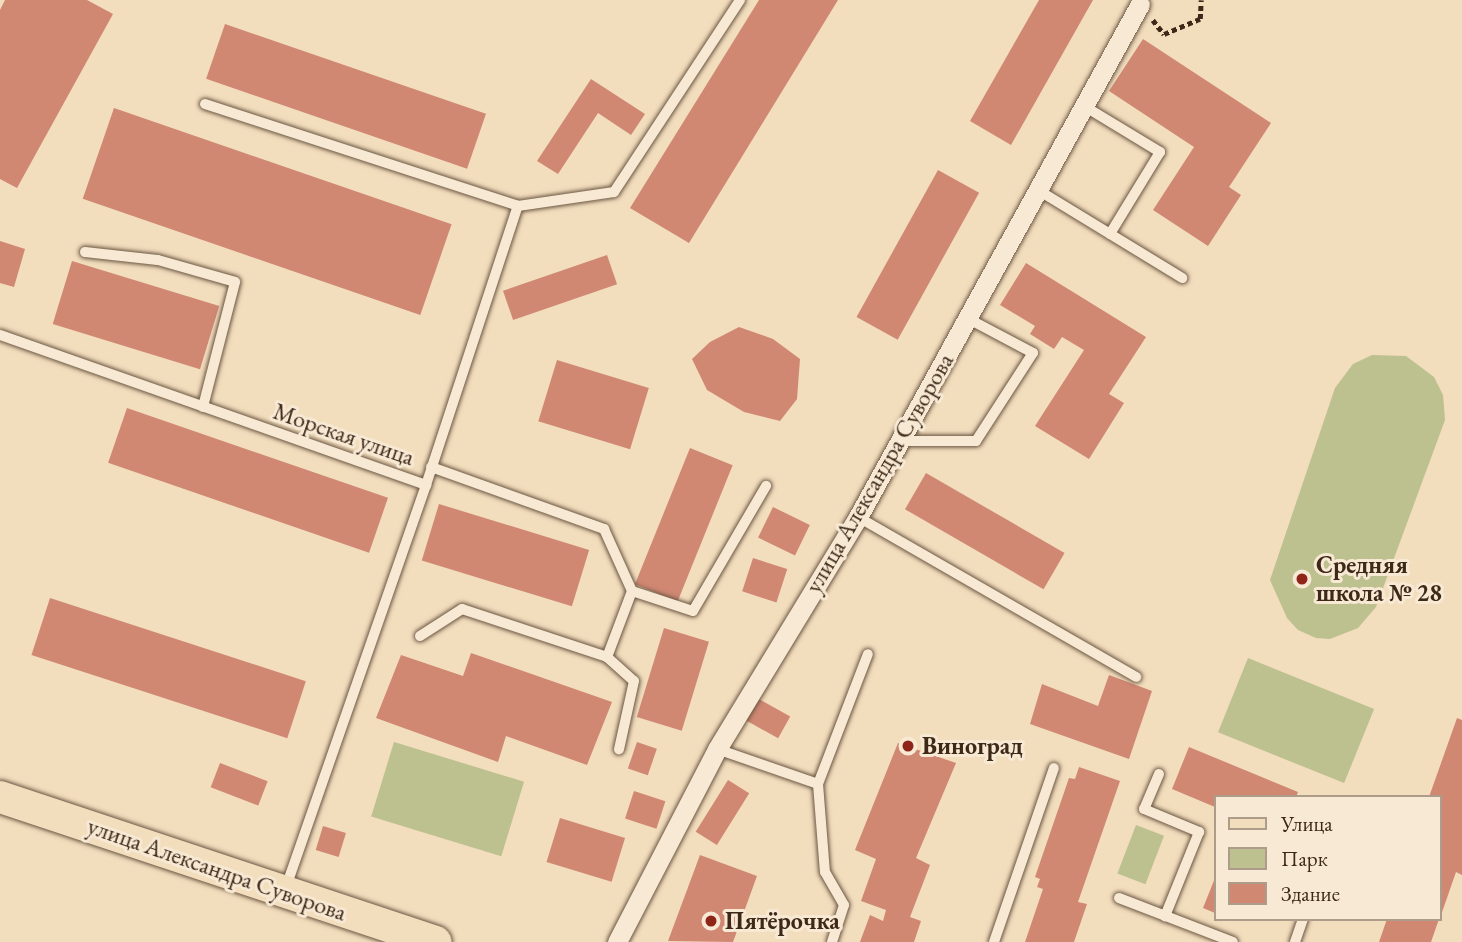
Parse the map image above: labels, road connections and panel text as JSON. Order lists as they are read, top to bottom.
{
  "streets": {
    "main road": ["улица Александра Суворова"],
    "lane": ["Морская улица"]
  },
  "crossings": [
    ["Морская улица", "улица Александра Суворова"]
  ],
  "places": ["Средняя школа № 28", "Виноград", "Пятёрочка"],
  "legend": ["Улица", "Парк", "Здание"]
}
